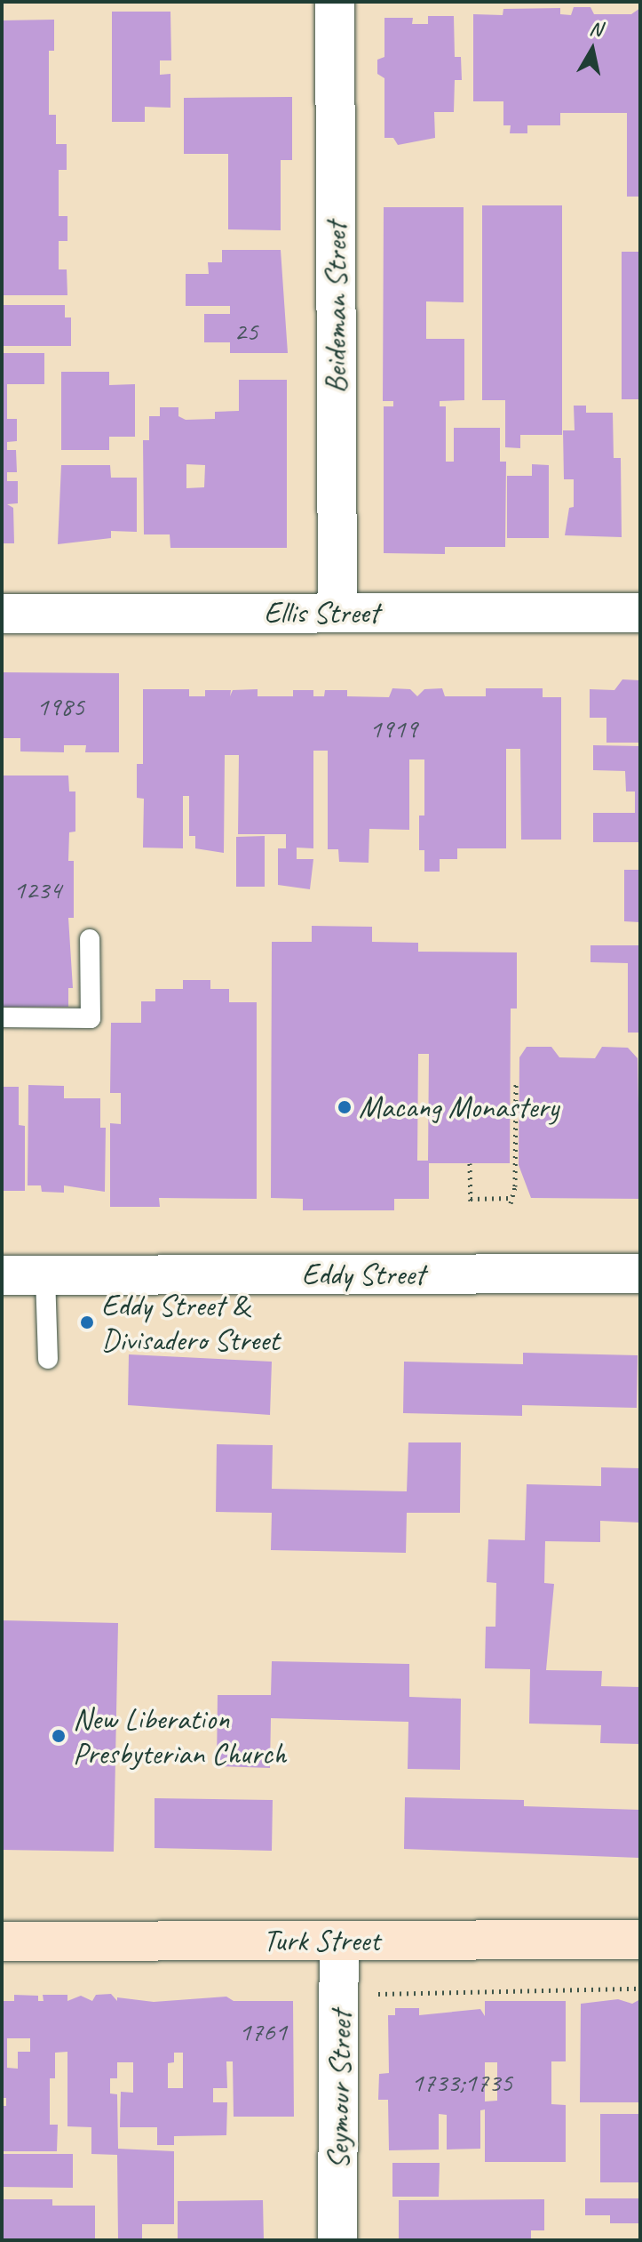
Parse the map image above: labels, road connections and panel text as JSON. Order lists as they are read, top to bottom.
{
  "streets": {
    "main road": ["Turk Street"],
    "street": [
      "Beideman Street",
      "Ellis Street",
      "Eddy Street",
      "Seymour Street"
    ]
  },
  "crossings": [
    ["Beideman Street", "Ellis Street"],
    ["Turk Street", "Seymour Street"]
  ],
  "places": ["Macang Monastery", "Eddy Street & Divisadero Street", "New Liberation Presbyterian Church"],
  "house_numbers": [
    "25",
    "1985",
    "1919",
    "1234",
    "1761",
    "1733;1735"
  ],
  "north": "top"
}
